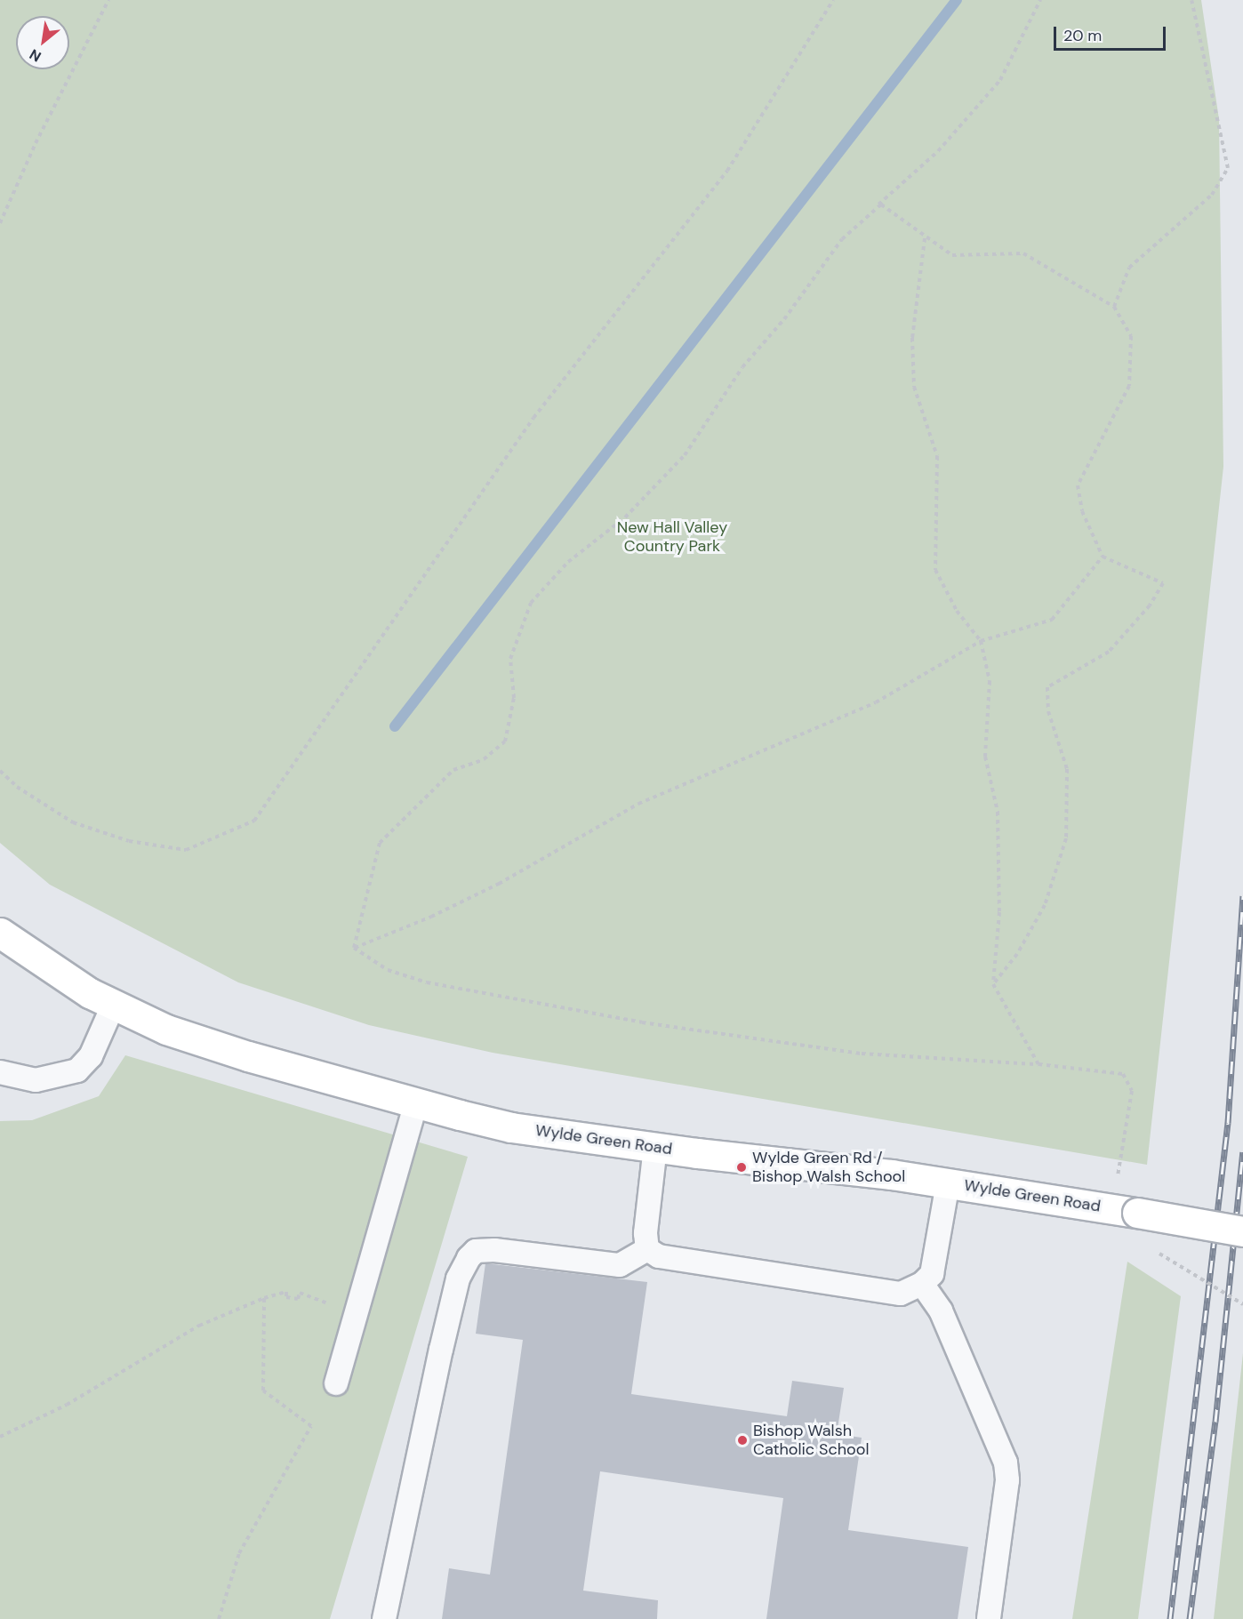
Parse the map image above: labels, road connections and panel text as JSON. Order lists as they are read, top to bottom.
{
  "streets": {
    "street": ["Wylde Green Road"]
  },
  "parks": ["New Hall Valley Country Park"],
  "places": ["Wylde Green Rd / Bishop Walsh School", "Bishop Walsh Catholic School"],
  "scale_bar": "20 m",
  "north": "bottom left"
}
